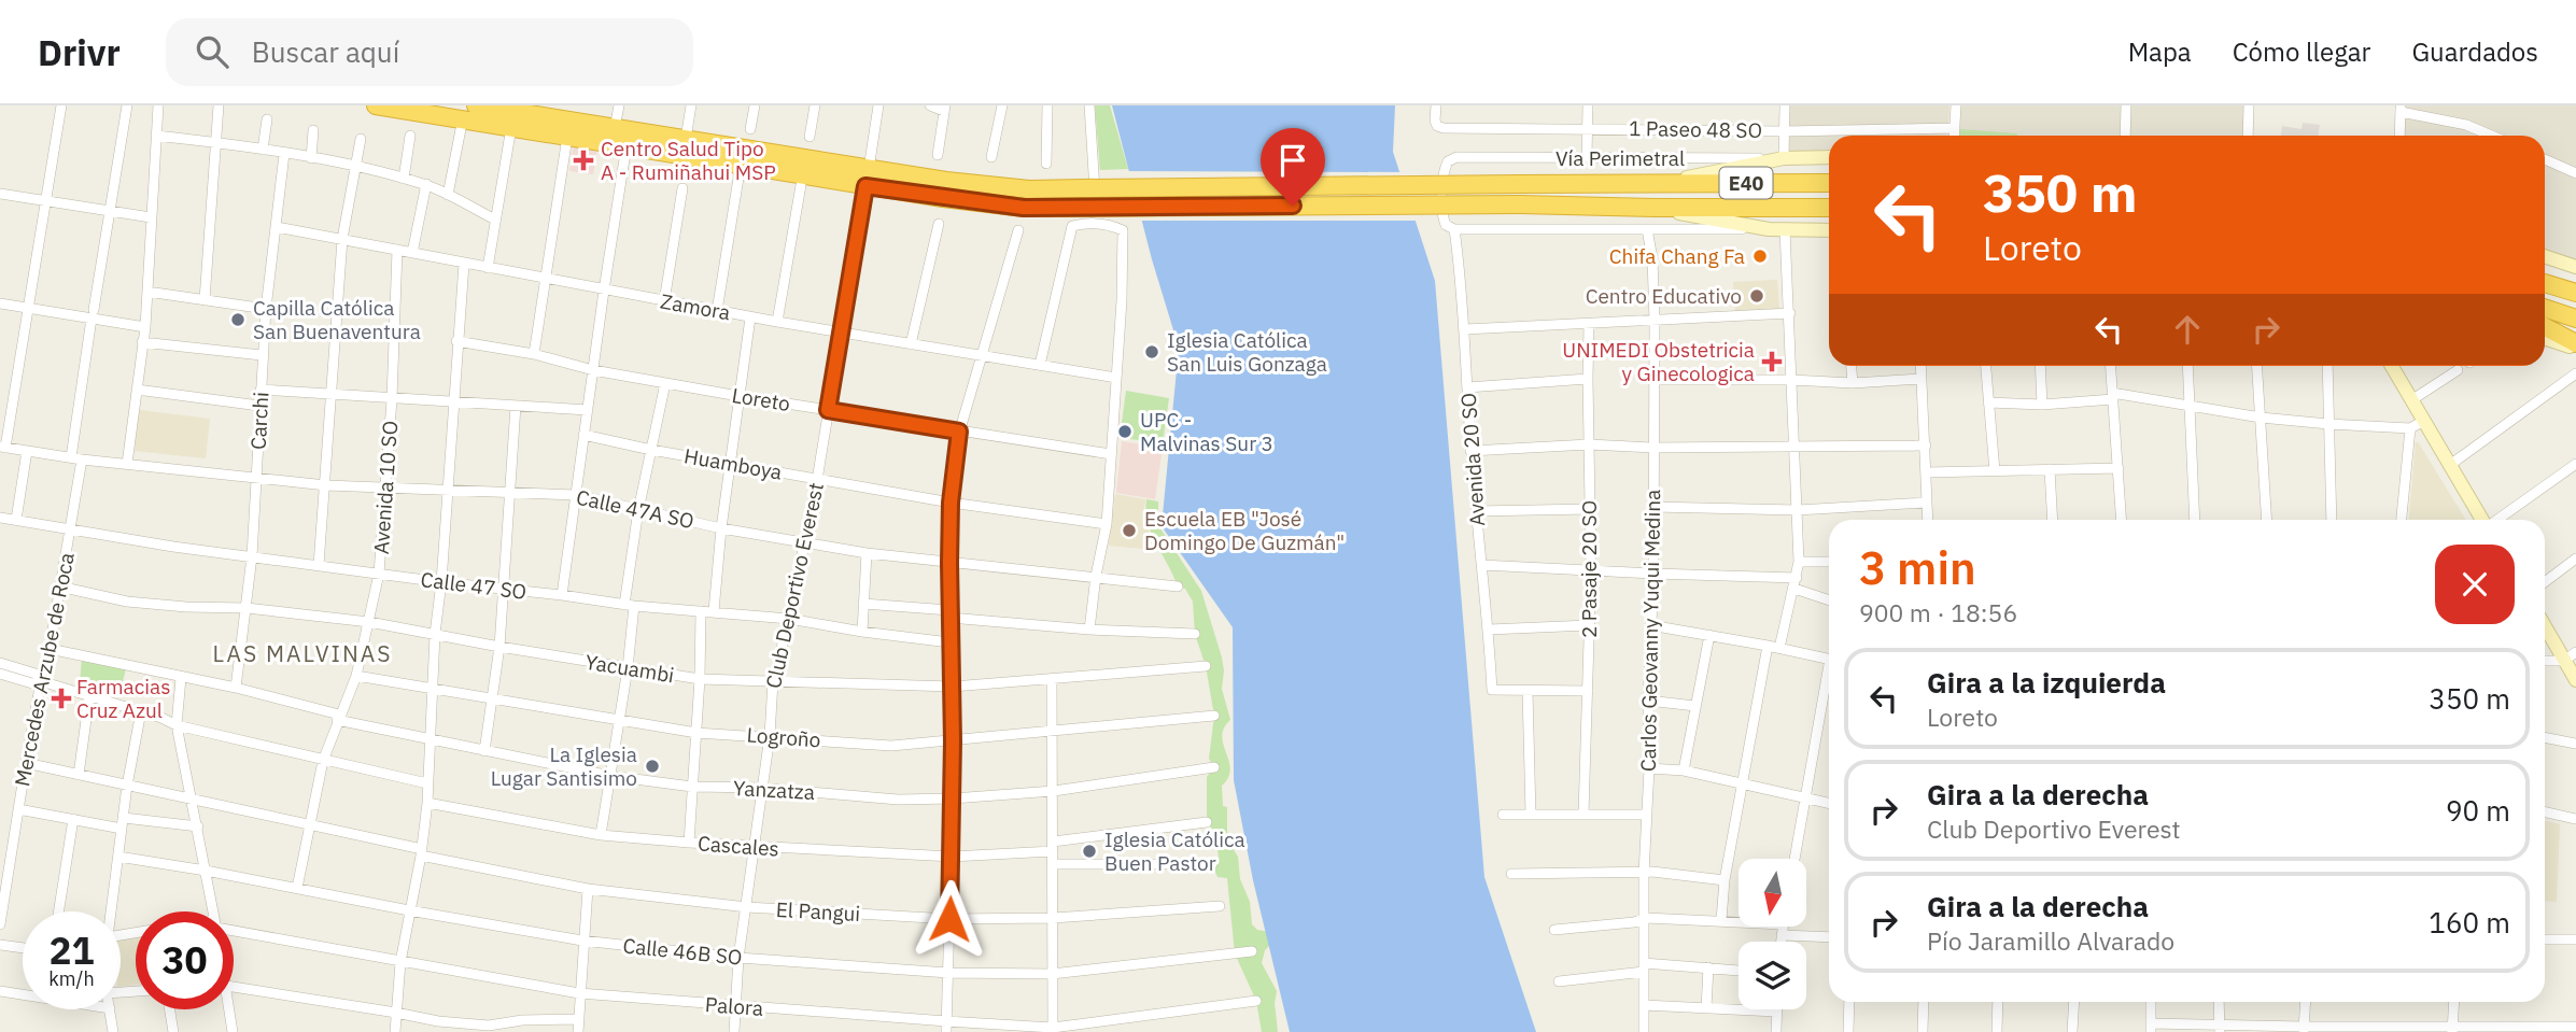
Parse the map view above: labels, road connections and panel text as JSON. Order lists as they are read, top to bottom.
{
  "streets": {
    "highway": ["Vía Perimetral", "E40"],
    "street": [
      "1 Paseo 48 SO",
      "Zamora",
      "Loreto",
      "Carchi",
      "Avenida 20 SO",
      "Huamboya",
      "Avenida 10 SO",
      "Calle 47A SO",
      "2 Pasaje 20 SO",
      "Calle 47 SO",
      "Club Deportivo Everest",
      "Carlos Geovanny Yuqui Medina",
      "Yacuambi",
      "Mercedes Arzube de Roca",
      "Logroño",
      "Yanzatza",
      "Cascales",
      "El Pangui",
      "Calle 46B SO",
      "Palora"
    ]
  },
  "crossings": [
    ["Vía Perimetral", "E40"],
    ["Vía Perimetral", "Avenida 20 SO"],
    ["Vía Perimetral", "Club Deportivo Everest"],
    ["E40", "Club Deportivo Everest"],
    ["Zamora", "Carchi"],
    ["Zamora", "Avenida 10 SO"],
    ["Zamora", "Club Deportivo Everest"],
    ["Loreto", "Club Deportivo Everest"],
    ["Carchi", "Calle 47A SO"],
    ["Carchi", "Calle 47 SO"],
    ["Carchi", "Yacuambi"],
    ["Carchi", "Yanzatza"],
    ["Huamboya", "Club Deportivo Everest"],
    ["Avenida 10 SO", "Calle 47A SO"],
    ["Avenida 10 SO", "Calle 47 SO"],
    ["Avenida 10 SO", "Yacuambi"],
    ["Avenida 10 SO", "Logroño"],
    ["Avenida 10 SO", "Yanzatza"],
    ["Avenida 10 SO", "El Pangui"],
    ["Avenida 10 SO", "Calle 46B SO"],
    ["Calle 47A SO", "Club Deportivo Everest"],
    ["Calle 47A SO", "Mercedes Arzube de Roca"],
    ["Calle 47 SO", "Club Deportivo Everest"],
    ["Calle 47 SO", "Mercedes Arzube de Roca"],
    ["Club Deportivo Everest", "Yacuambi"],
    ["Club Deportivo Everest", "Logroño"],
    ["Club Deportivo Everest", "Yanzatza"],
    ["Club Deportivo Everest", "Cascales"],
    ["Club Deportivo Everest", "El Pangui"],
    ["Club Deportivo Everest", "Calle 46B SO"],
    ["Club Deportivo Everest", "Palora"],
    ["Yacuambi", "Mercedes Arzube de Roca"],
    ["Mercedes Arzube de Roca", "Yanzatza"],
    ["Mercedes Arzube de Roca", "El Pangui"]
  ],
  "districts": ["LAS MALVINAS"],
  "places": {
    "health": ["Centro Salud Tipo A - Rumiñahui MSP", "UNIMEDI Obstetricia y Ginecologica", "Farmacias Cruz Azul"],
    "other": [
      "Chifa Chang Fa",
      "Centro Educativo",
      "Capilla Católica San Buenaventura",
      "Iglesia Católica San Luis Gonzaga",
      "UPC - Malvinas Sur 3",
      "Escuela EB \"José Domingo De Guzmán\"",
      "La Iglesia Lugar Santisimo",
      "Iglesia Católica Buen Pastor"
    ]
  },
  "north": "bottom",
  "page": {
    "header": "Drivr",
    "search": "Buscar aquí",
    "nav": ["Mapa", "Cómo llegar", "Guardados"],
    "turn": ["350 m", "Loreto"],
    "heading": ["3 min", "900 m · 18:56"],
    "list": [
      {
        "name": "Gira a la izquierda",
        "note": "Loreto",
        "value": "350 m"
      },
      {
        "name": "Gira a la derecha",
        "note": "Club Deportivo Everest",
        "value": "90 m"
      },
      {
        "name": "Gira a la derecha",
        "note": "Pío Jaramillo Alvarado",
        "value": "160 m"
      }
    ],
    "speed": "21 km/h",
    "limit": "30"
  }
}
